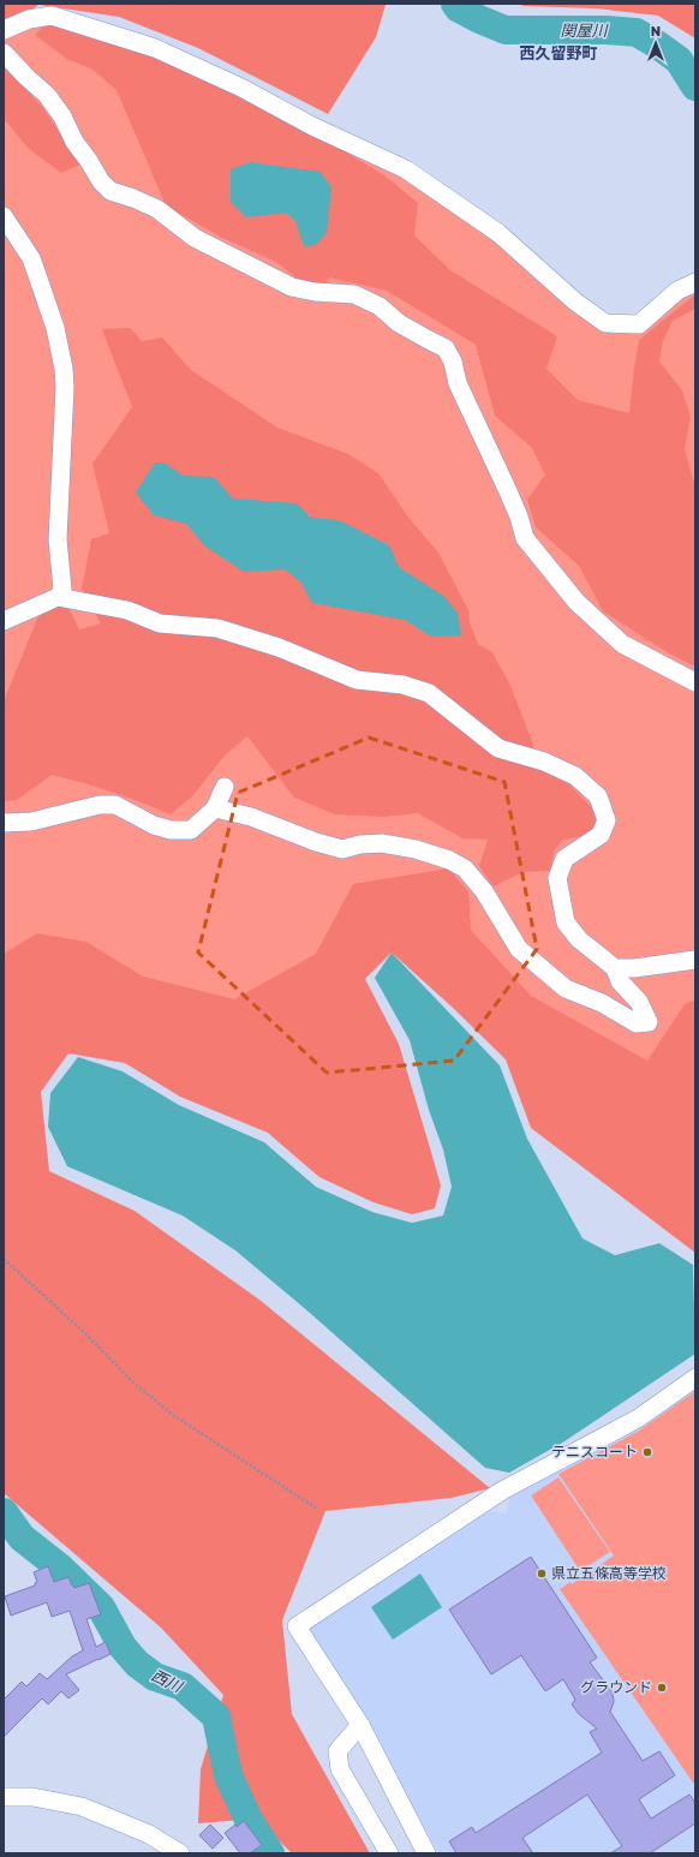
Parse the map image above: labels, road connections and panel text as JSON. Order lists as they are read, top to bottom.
{
  "districts": ["西久留野町"],
  "water": ["関屋川", "西川"],
  "places": ["テニスコート", "県立五條高等学校", "グラウンド"],
  "north": "top"
}
